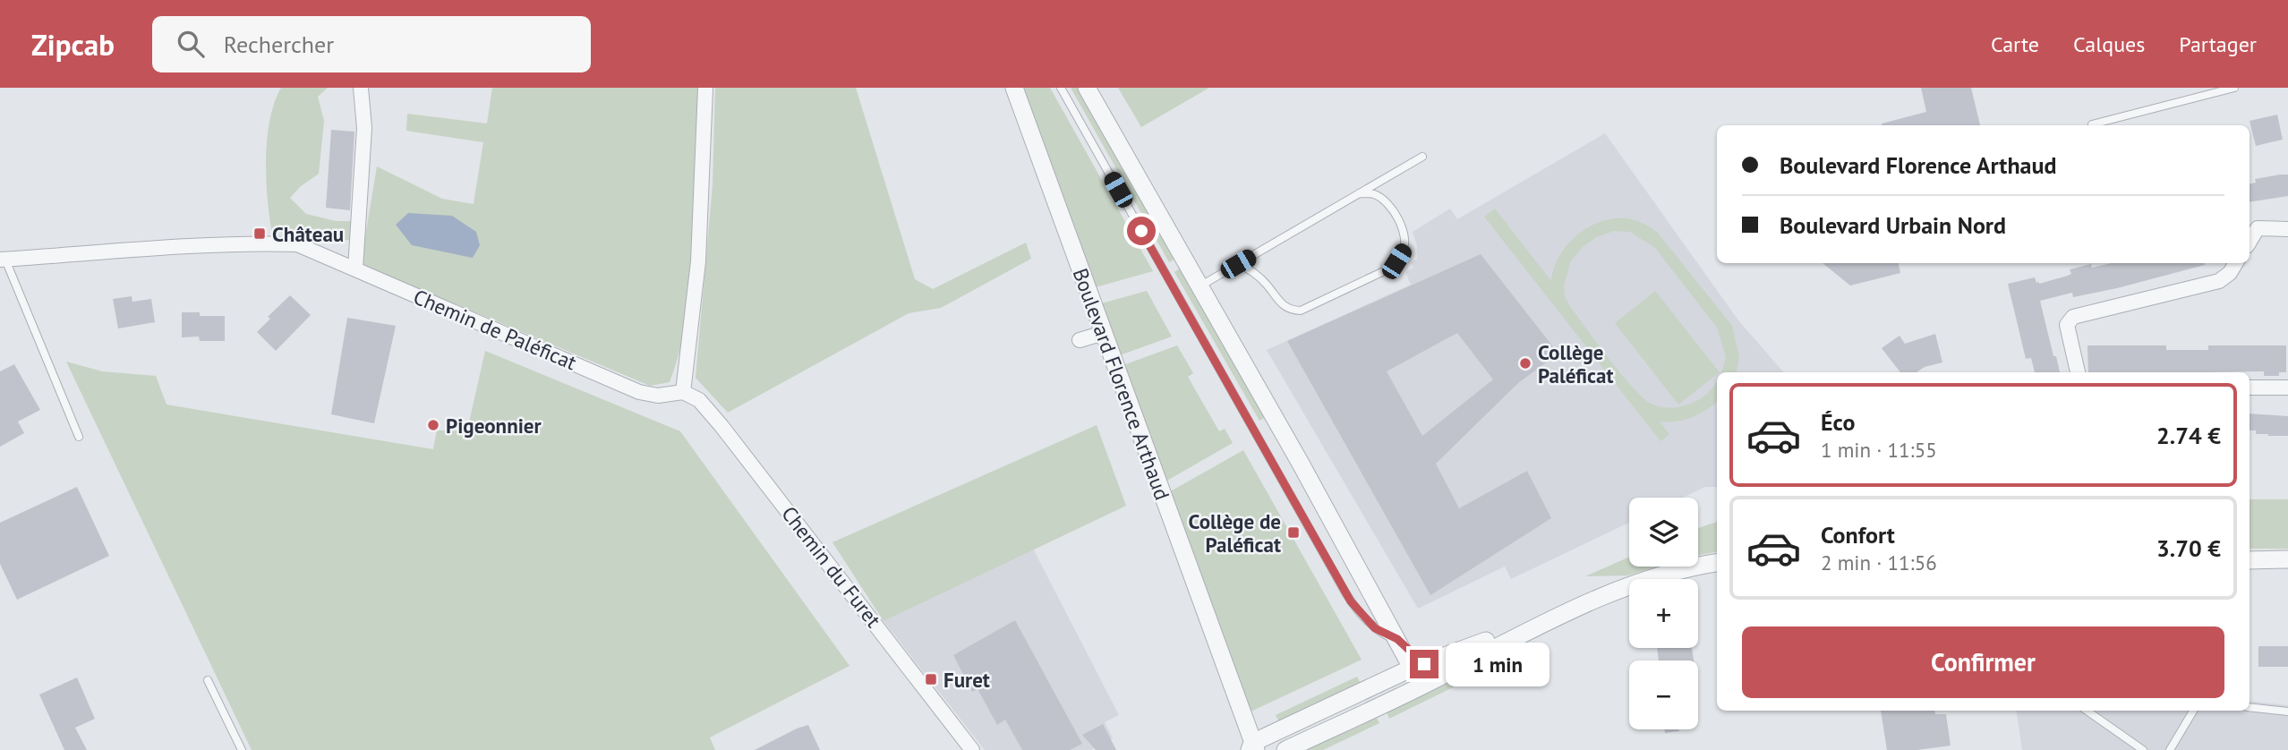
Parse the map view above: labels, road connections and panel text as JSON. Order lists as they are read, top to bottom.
{
  "streets": {
    "street": ["Chemin de Paléficat", "Boulevard Florence Arthaud", "Chemin du Furet"]
  },
  "crossings": [
    ["Chemin de Paléficat", "Chemin du Furet"]
  ],
  "places": {
    "transit": ["Château", "Collège de Paléficat", "Furet"],
    "other": ["Collège Paléficat", "Pigeonnier"]
  },
  "page": {
    "header": "Zipcab",
    "search": "Rechercher",
    "nav": ["Carte", "Calques", "Partager"],
    "banner": ["Boulevard Florence Arthaud", "Boulevard Urbain Nord"],
    "list": [
      {
        "name": "Éco",
        "note": "1 min · 11:55",
        "value": "2.74 €"
      },
      {
        "name": "Confort",
        "note": "2 min · 11:56",
        "value": "3.70 €"
      }
    ],
    "map_buttons": ["+", "−"],
    "buttons": "Confirmer",
    "bubble": "1 min"
  }
}
